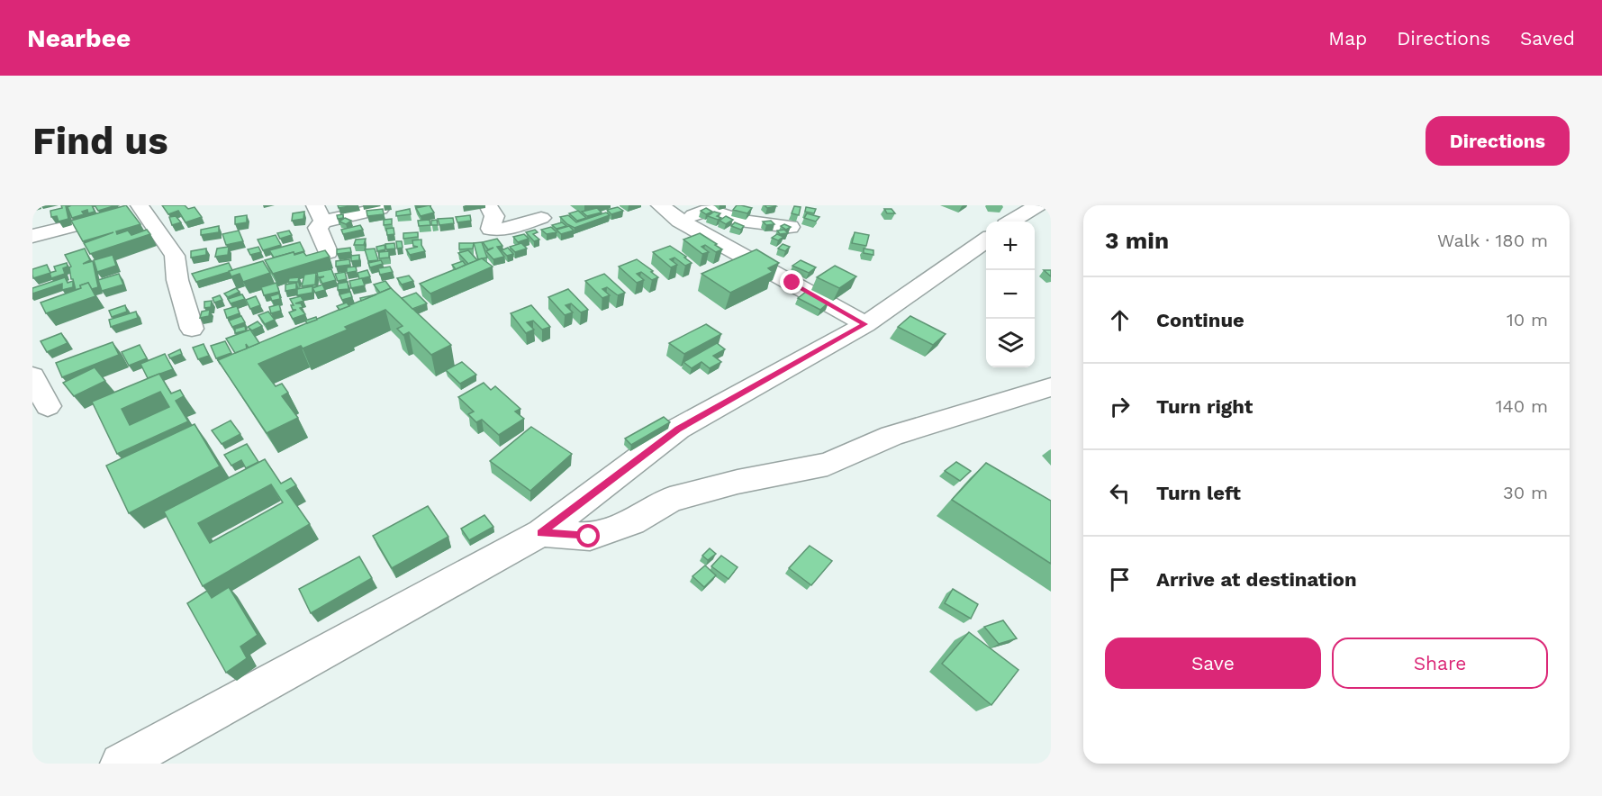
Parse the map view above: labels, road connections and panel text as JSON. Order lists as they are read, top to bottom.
{
  "page": {
    "header": "Nearbee",
    "nav": ["Map", "Directions", "Saved"],
    "buttons": [
      "Directions",
      ["Save", "Share"]
    ],
    "title": "Find us",
    "heading": ["3 min", "Walk · 180 m"],
    "map_buttons": ["+", "−"],
    "list": [
      ["Continue", "10 m"],
      ["Turn right", "140 m"],
      ["Turn left", "30 m"],
      "Arrive at destination"
    ]
  }
}
